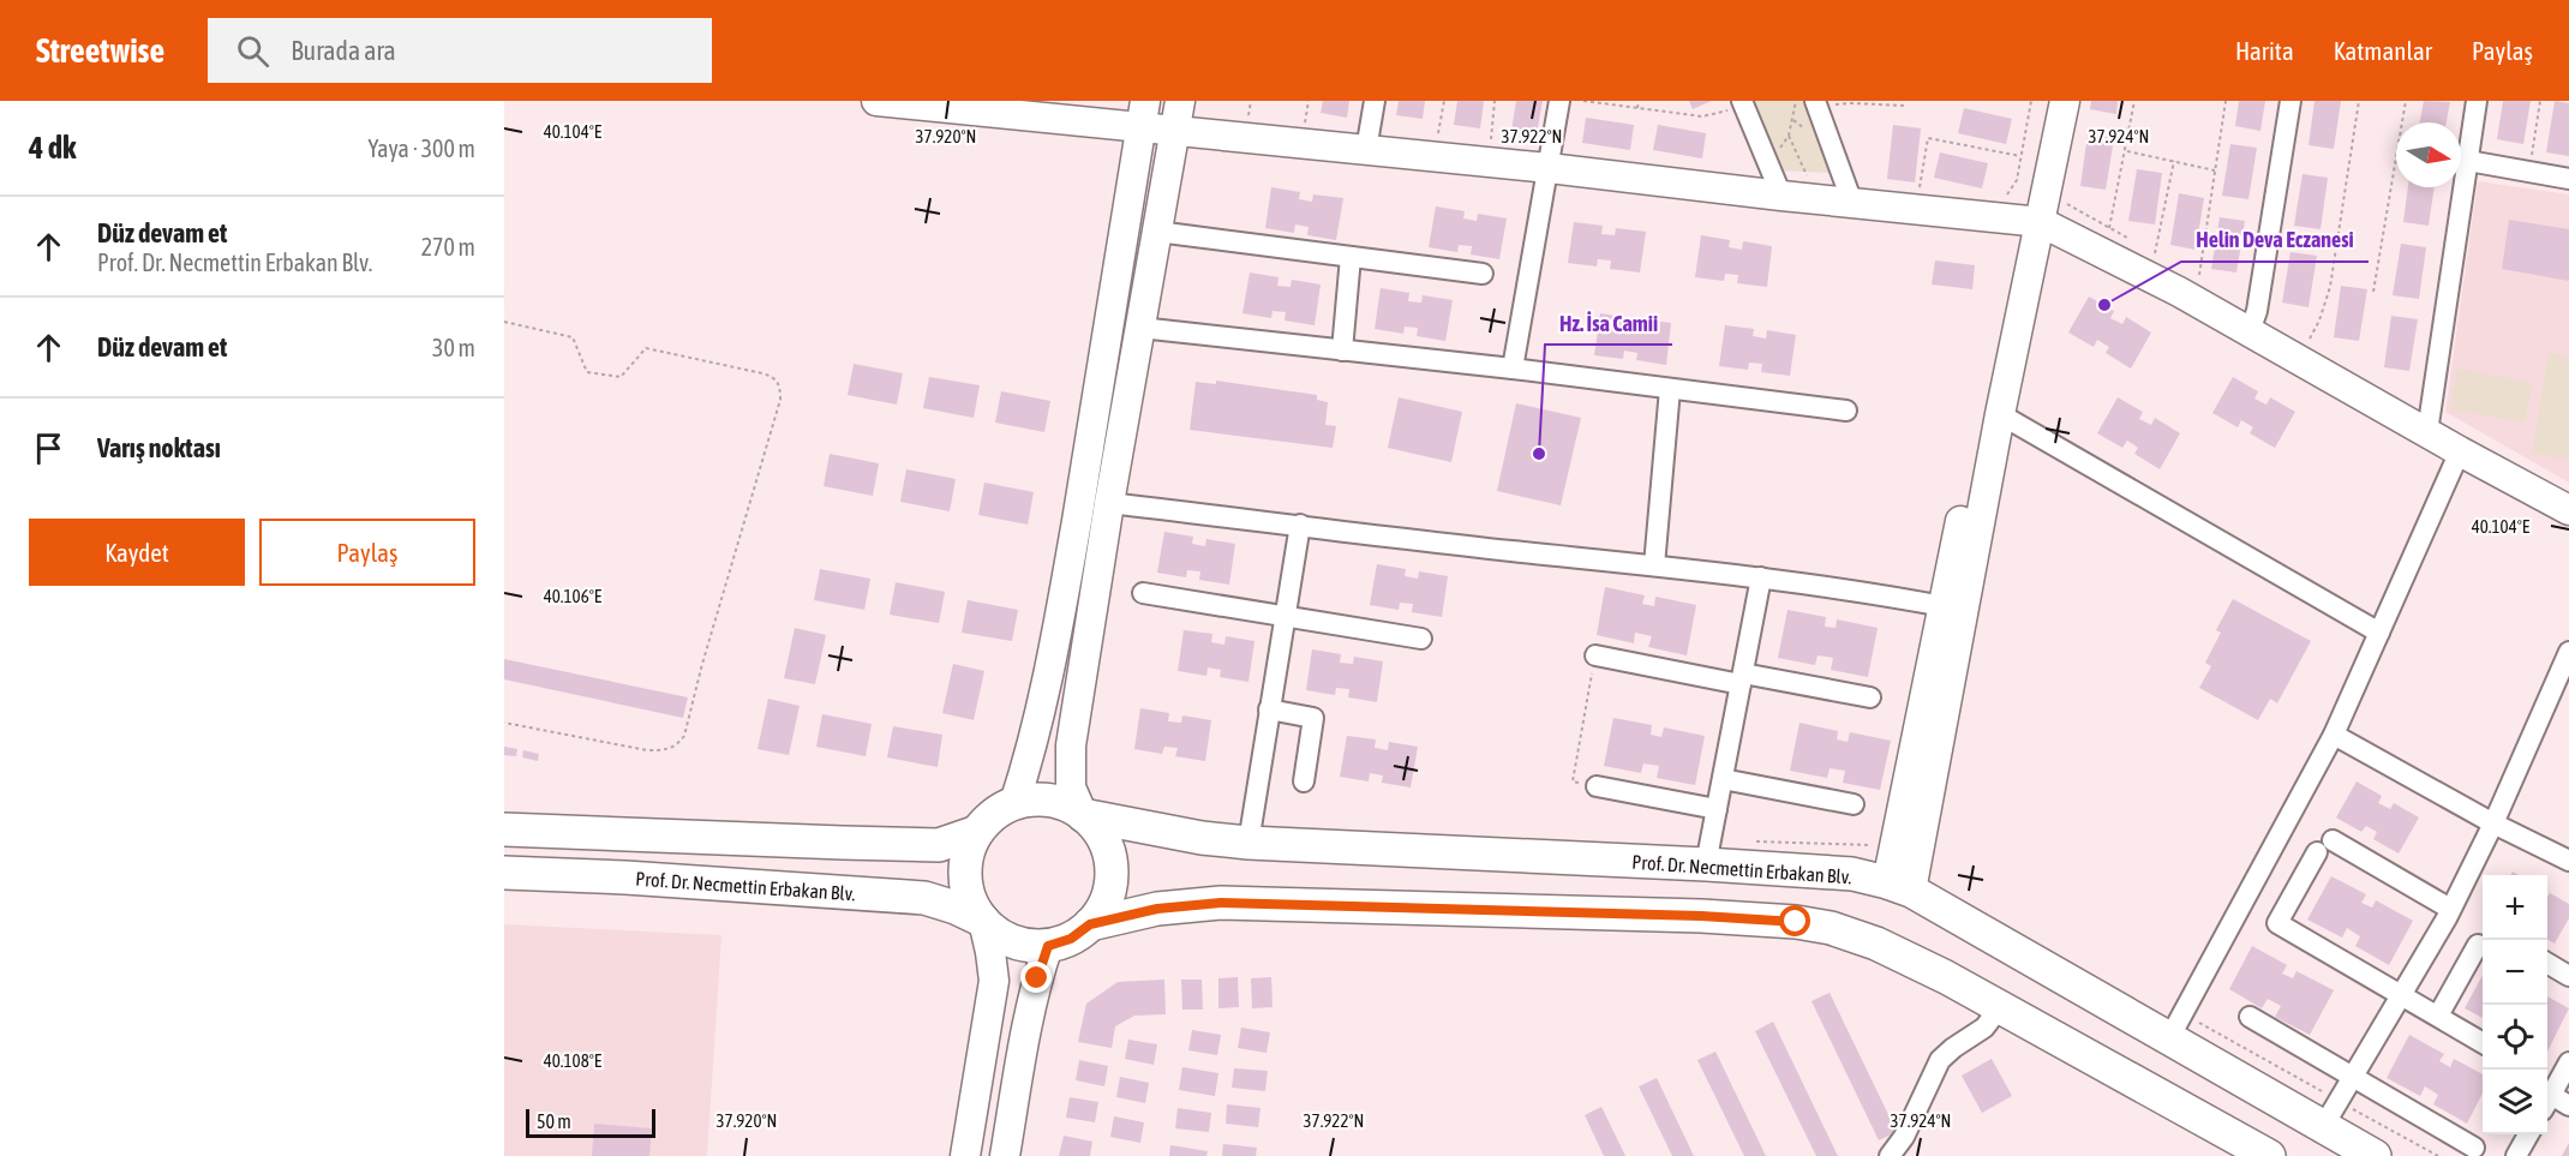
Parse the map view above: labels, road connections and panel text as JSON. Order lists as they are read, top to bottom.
{
  "streets": {
    "main road": ["Prof. Dr. Necmettin Erbakan Blv."]
  },
  "places": ["Helin Deva Eczanesi", "Hz. İsa Camii"],
  "scale_bar": "50 m",
  "north": "right",
  "page": {
    "header": "Streetwise",
    "search": "Burada ara",
    "nav": ["Harita", "Katmanlar", "Paylaş"],
    "heading": ["4 dk", "Yaya · 300 m"],
    "list": [
      ["Düz devam et", "Prof. Dr. Necmettin Erbakan Blv.", "270 m"],
      ["Düz devam et", "30 m"],
      "Varış noktası"
    ],
    "buttons": ["Kaydet", "Paylaş"],
    "map_buttons": ["+", "−"],
    "scale": "50 m"
  },
  "coordinates": [
    "40.104°E",
    "37.920°N",
    "37.922°N",
    "37.924°N",
    "40.106°E",
    "40.108°E"
  ]
}
